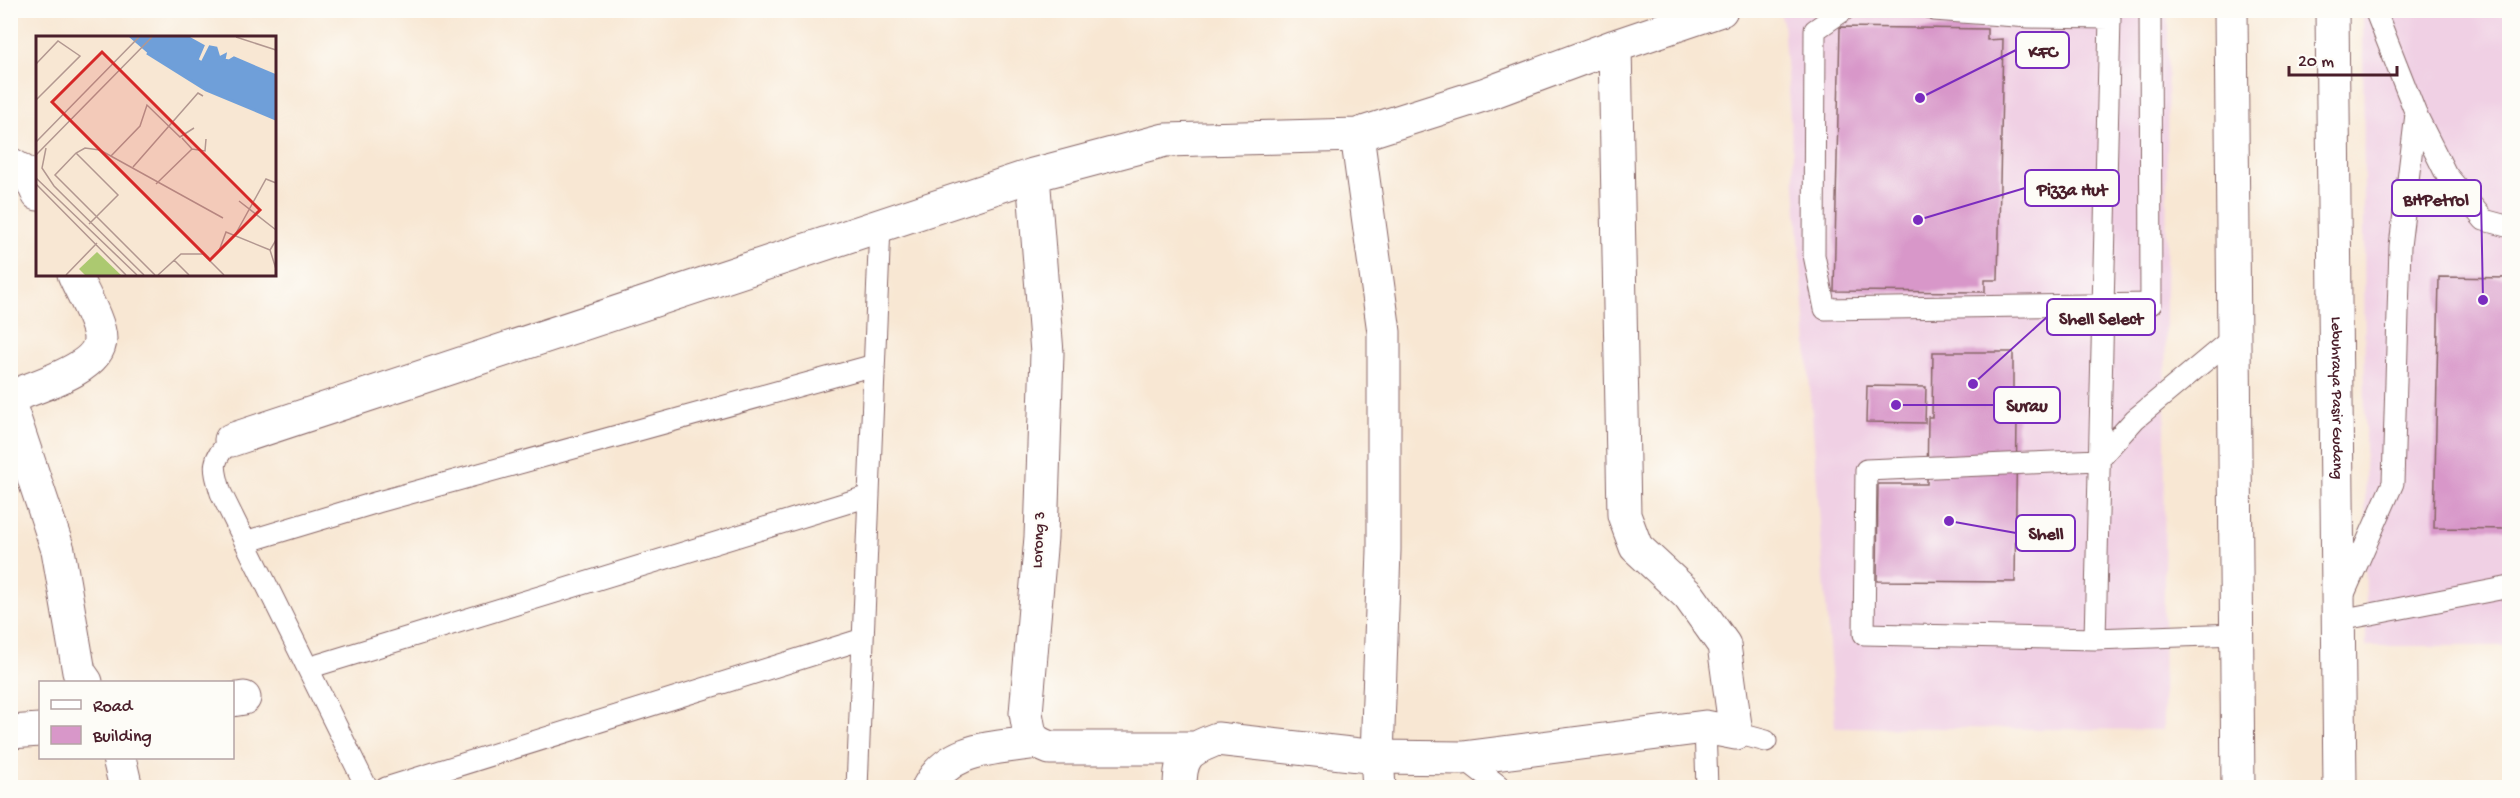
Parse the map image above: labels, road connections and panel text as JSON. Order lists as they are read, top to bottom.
{
  "streets": {
    "main road": ["Lebuhraya Pasir Gudang", "Lorong 3"]
  },
  "places": [
    "KFC",
    "Pizza Hut",
    "BHPetrol",
    "Shell Select",
    "Surau",
    "Shell"
  ],
  "legend": ["Road", "Building"],
  "scale_bar": "20 m"
}
